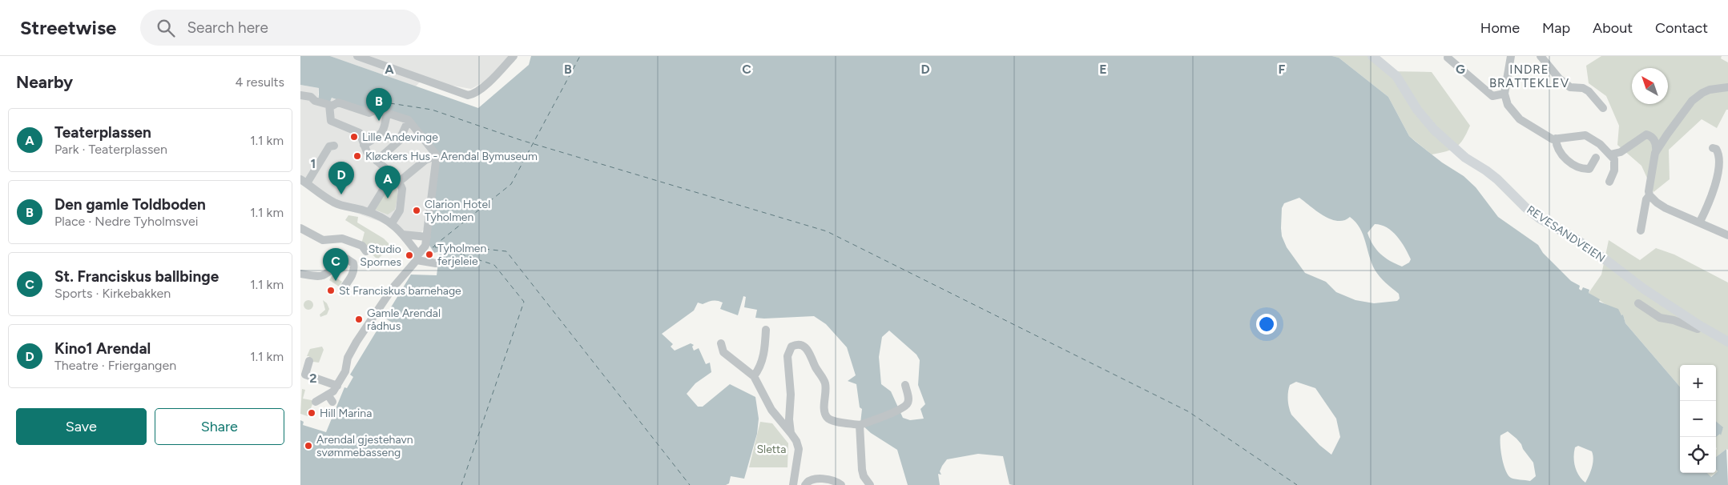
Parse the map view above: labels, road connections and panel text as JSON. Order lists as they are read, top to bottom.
{
  "streets": {
    "main road": ["REVESANDVEIEN"]
  },
  "districts": ["INDRE BRATTEKLEV"],
  "parks": ["Sletta"],
  "places": [
    "Lille Andevinge",
    "Kløckers Hus - Arendal Bymuseum",
    "Clarion Hotel Tyholmen",
    "Tyholmen ferjeleie",
    "Studio Spornes",
    "St Franciskus barnehage",
    "Gamle Arendal rådhus",
    "Hill Marina",
    "Arendal gjestehavn svømmebasseng"
  ],
  "north": "top left",
  "page": {
    "header": "Streetwise",
    "search": "Search here",
    "nav": [
      "Home",
      "Map",
      "About",
      "Contact"
    ],
    "heading": ["Nearby", "4 results"],
    "pins": [
      "B",
      "D",
      "A",
      "C"
    ],
    "list": [
      {
        "mark": "A",
        "name": "Teaterplassen",
        "note": "Park · Teaterplassen",
        "value": "1.1 km"
      },
      {
        "mark": "B",
        "name": "Den gamle Toldboden",
        "note": "Place · Nedre Tyholmsvei",
        "value": "1.1 km"
      },
      {
        "mark": "C",
        "name": "St. Franciskus ballbinge",
        "note": "Sports · Kirkebakken",
        "value": "1.1 km"
      },
      {
        "mark": "D",
        "name": "Kino1 Arendal",
        "note": "Theatre · Friergangen",
        "value": "1.1 km"
      }
    ],
    "map_buttons": ["+", "−"],
    "buttons": ["Save", "Share"]
  },
  "grid": {
    "columns": [
      "A",
      "B",
      "C",
      "D",
      "E",
      "F",
      "G"
    ],
    "rows": ["1", "2"]
  }
}
